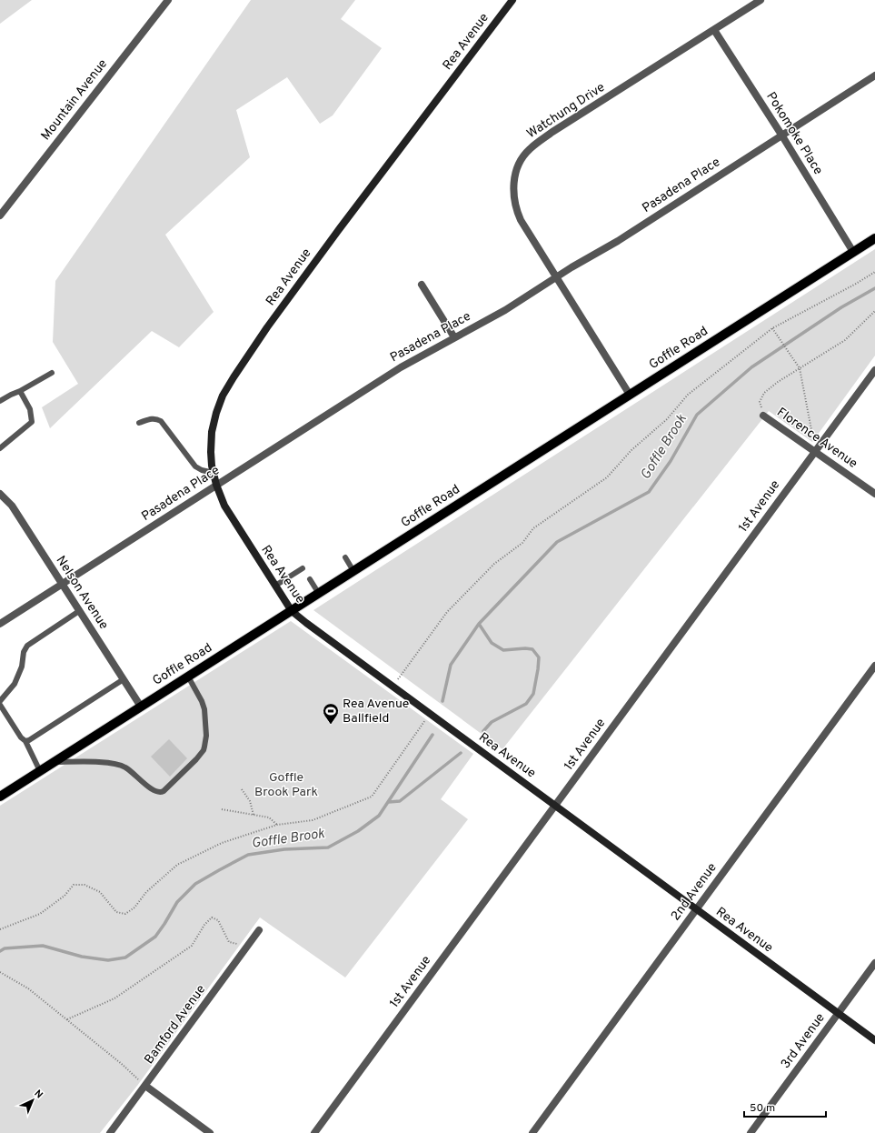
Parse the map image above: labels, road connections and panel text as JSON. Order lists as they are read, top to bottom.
{
  "streets": {
    "main road": ["Goffle Road"],
    "street": [
      "Rea Avenue",
      "Mountain Avenue",
      "Watchung Drive",
      "Pokomoke Place",
      "Pasadena Place",
      "Florence Avenue",
      "1st Avenue",
      "Nelson Avenue",
      "2nd Avenue",
      "Bamford Avenue",
      "3rd Avenue"
    ]
  },
  "crossings": [
    ["Rea Avenue", "Pasadena Place"],
    ["Rea Avenue", "Goffle Road"],
    ["Rea Avenue", "1st Avenue"],
    ["Rea Avenue", "2nd Avenue"],
    ["Rea Avenue", "3rd Avenue"],
    ["Watchung Drive", "Pokomoke Place"],
    ["Watchung Drive", "Pasadena Place"],
    ["Watchung Drive", "Goffle Road"],
    ["Pokomoke Place", "Pasadena Place"],
    ["Pokomoke Place", "Goffle Road"],
    ["Pasadena Place", "Nelson Avenue"],
    ["Goffle Road", "Nelson Avenue"],
    ["Florence Avenue", "1st Avenue"]
  ],
  "water": ["Goffle Brook"],
  "parks": ["Goffle Brook Park"],
  "places": {
    "sports": ["Rea Avenue Ballfield"]
  },
  "scale_bar": "50 m",
  "north": "top right"
}
